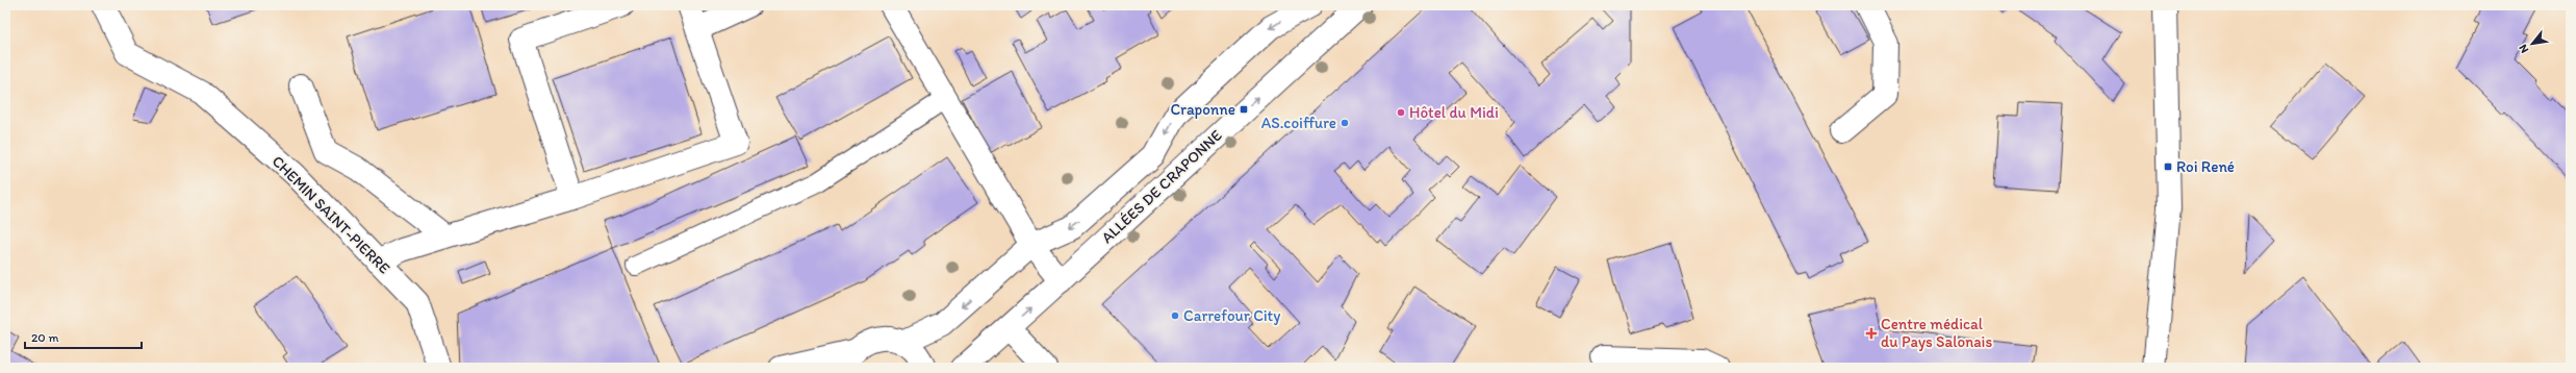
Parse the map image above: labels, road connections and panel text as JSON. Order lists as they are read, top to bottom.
{
  "streets": {
    "street": ["ALLÉES DE CRAPONNE", "CHEMIN SAINT-PIERRE"]
  },
  "places": {
    "transit": ["Craponne", "Roi René"],
    "other": ["Hôtel du Midi", "AS.coiffure", "Carrefour City"],
    "health": ["Centre médical du Pays Salonais"]
  },
  "scale_bar": "20 m",
  "north": "bottom left"
}
